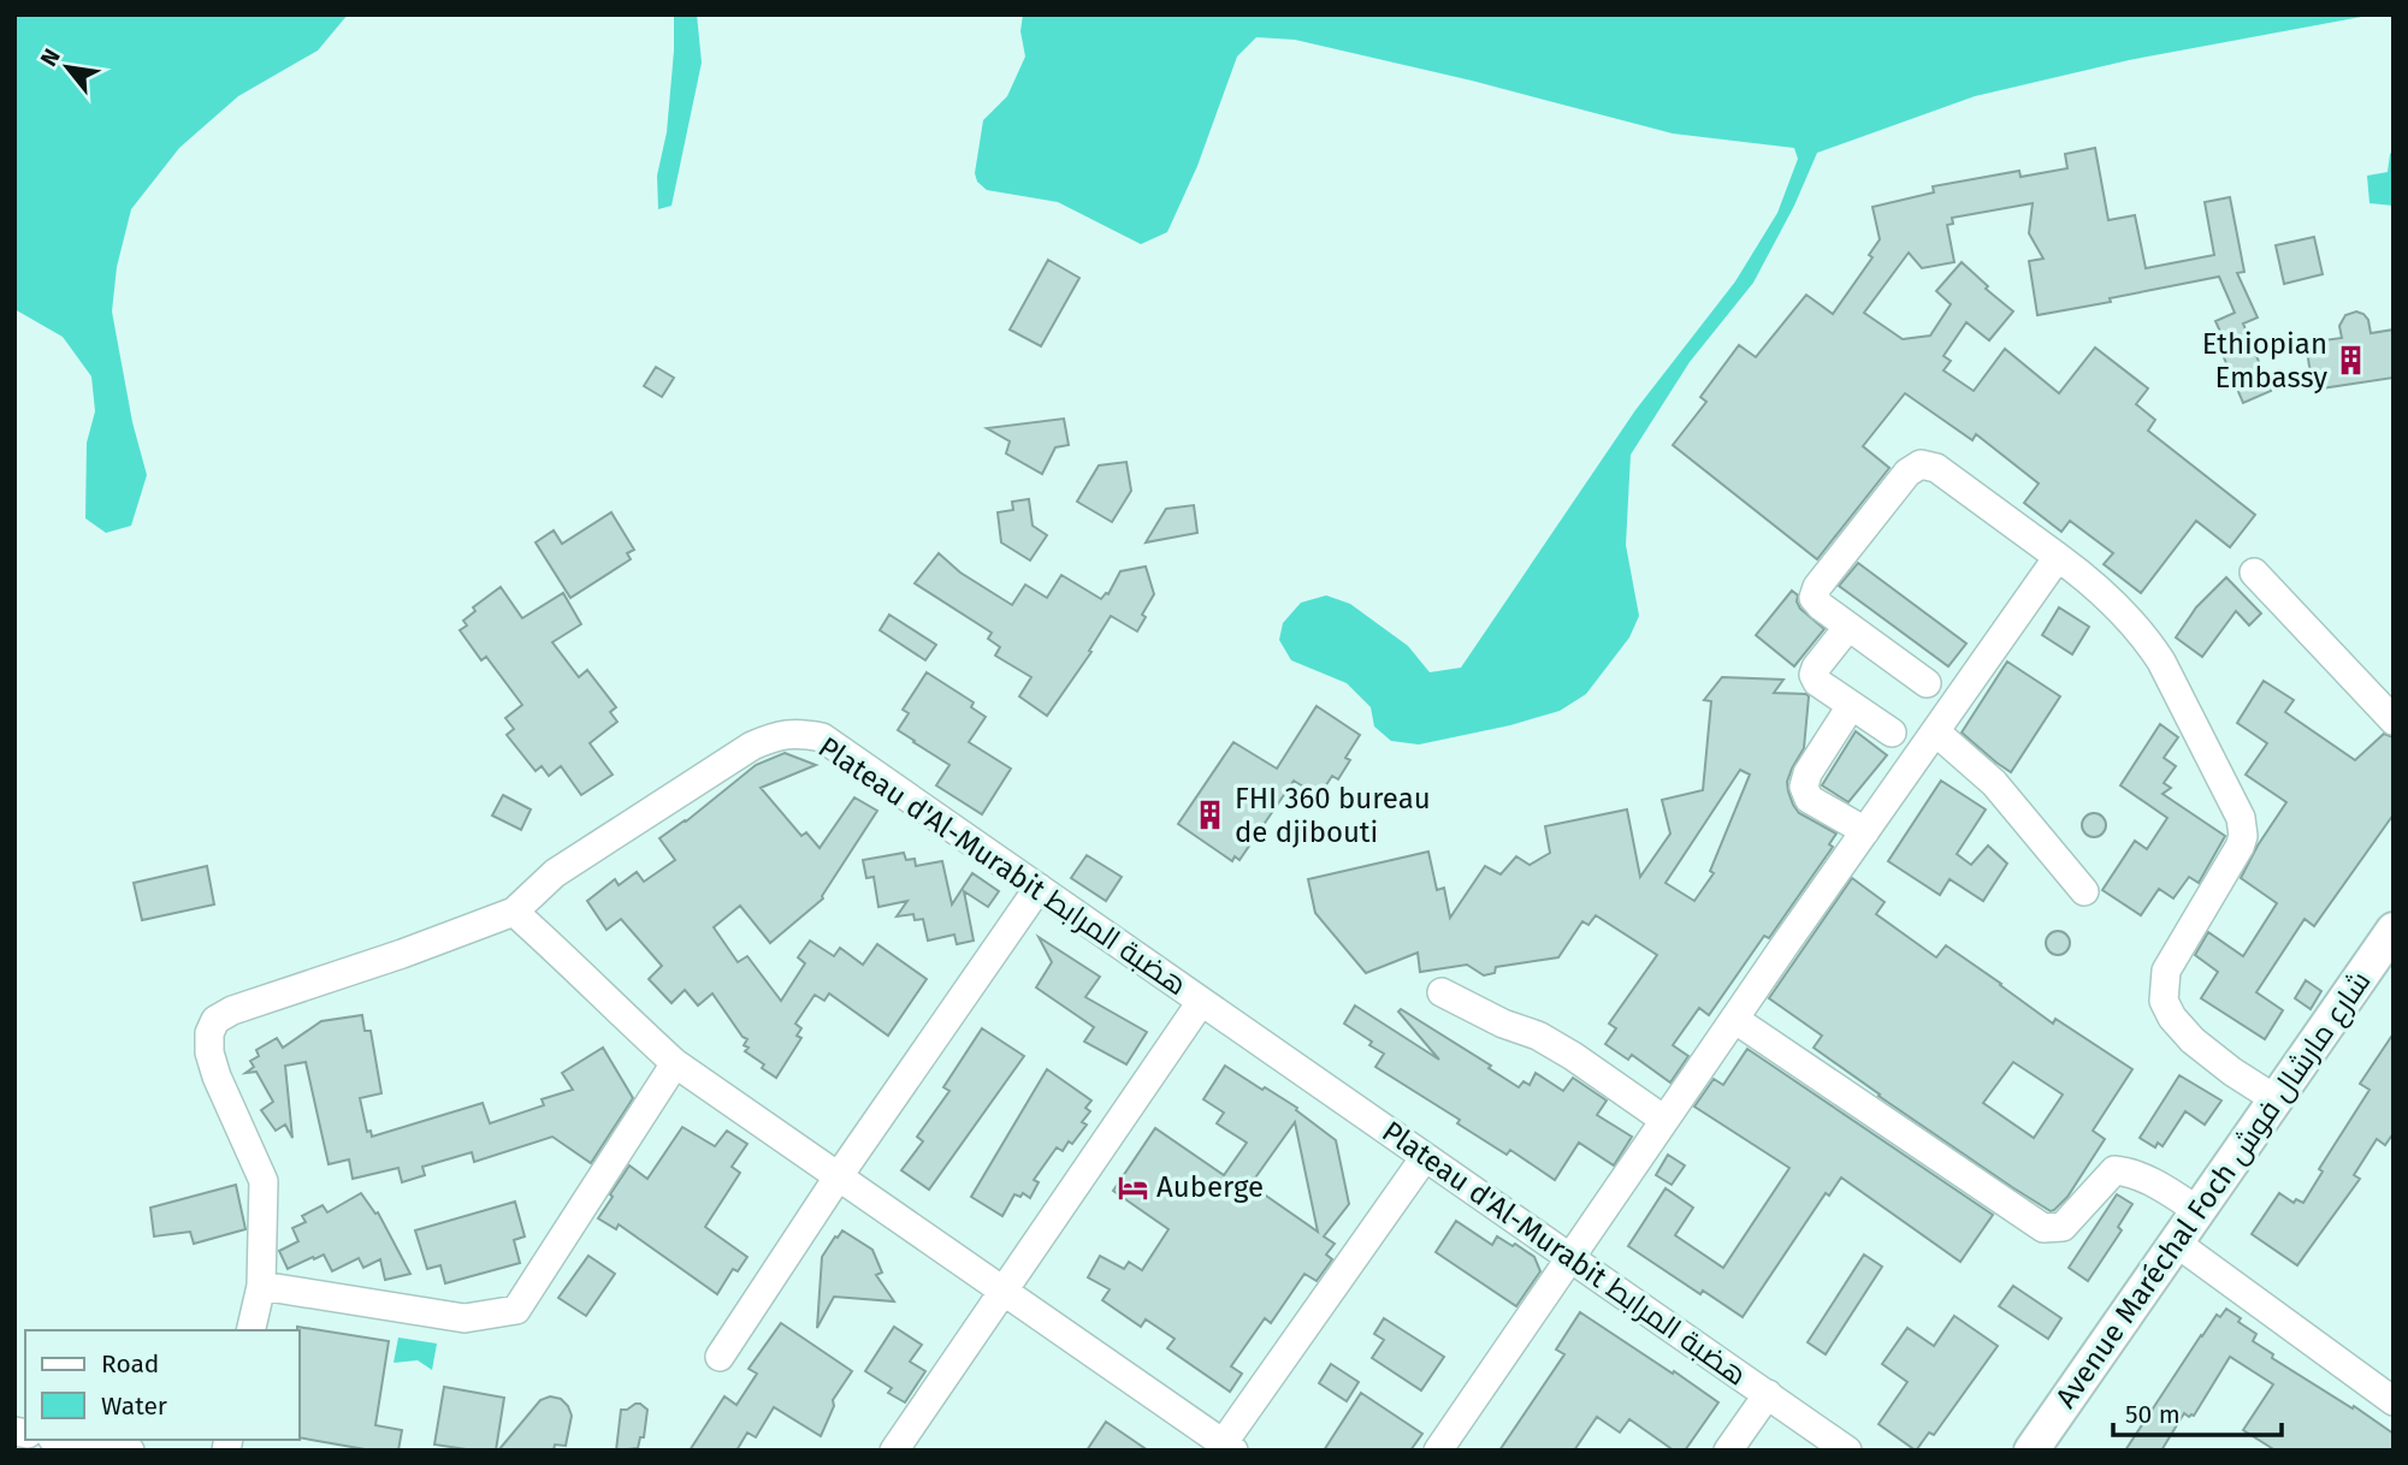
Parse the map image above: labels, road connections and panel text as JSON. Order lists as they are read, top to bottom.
{
  "streets": {
    "street": ["Plateau d'Al-Murabit هضبة المرابط", "Avenue Maréchal Foch شارع مارشال فوش"]
  },
  "places": {
    "building": ["Ethiopian Embassy", "FHI 360 bureau de djibouti"],
    "hotel": ["Auberge"]
  },
  "legend": ["Road", "Water"],
  "scale_bar": "50 m",
  "north": "top left"
}
